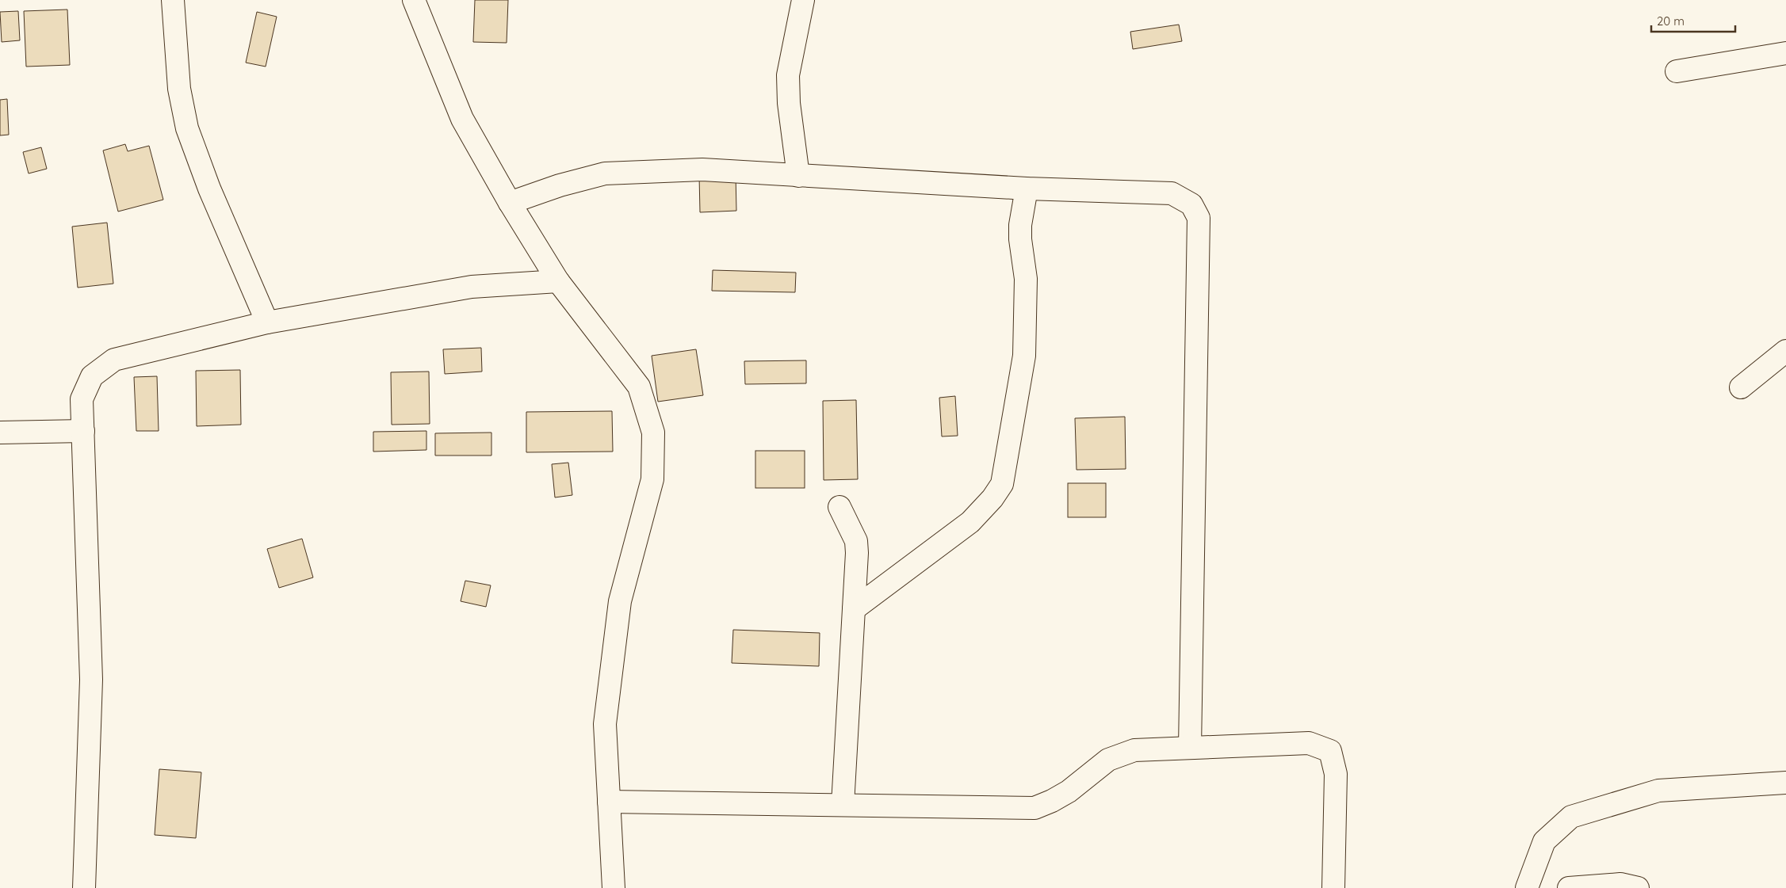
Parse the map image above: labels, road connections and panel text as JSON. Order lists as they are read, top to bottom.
{
  "scale_bar": "20 m"
}
